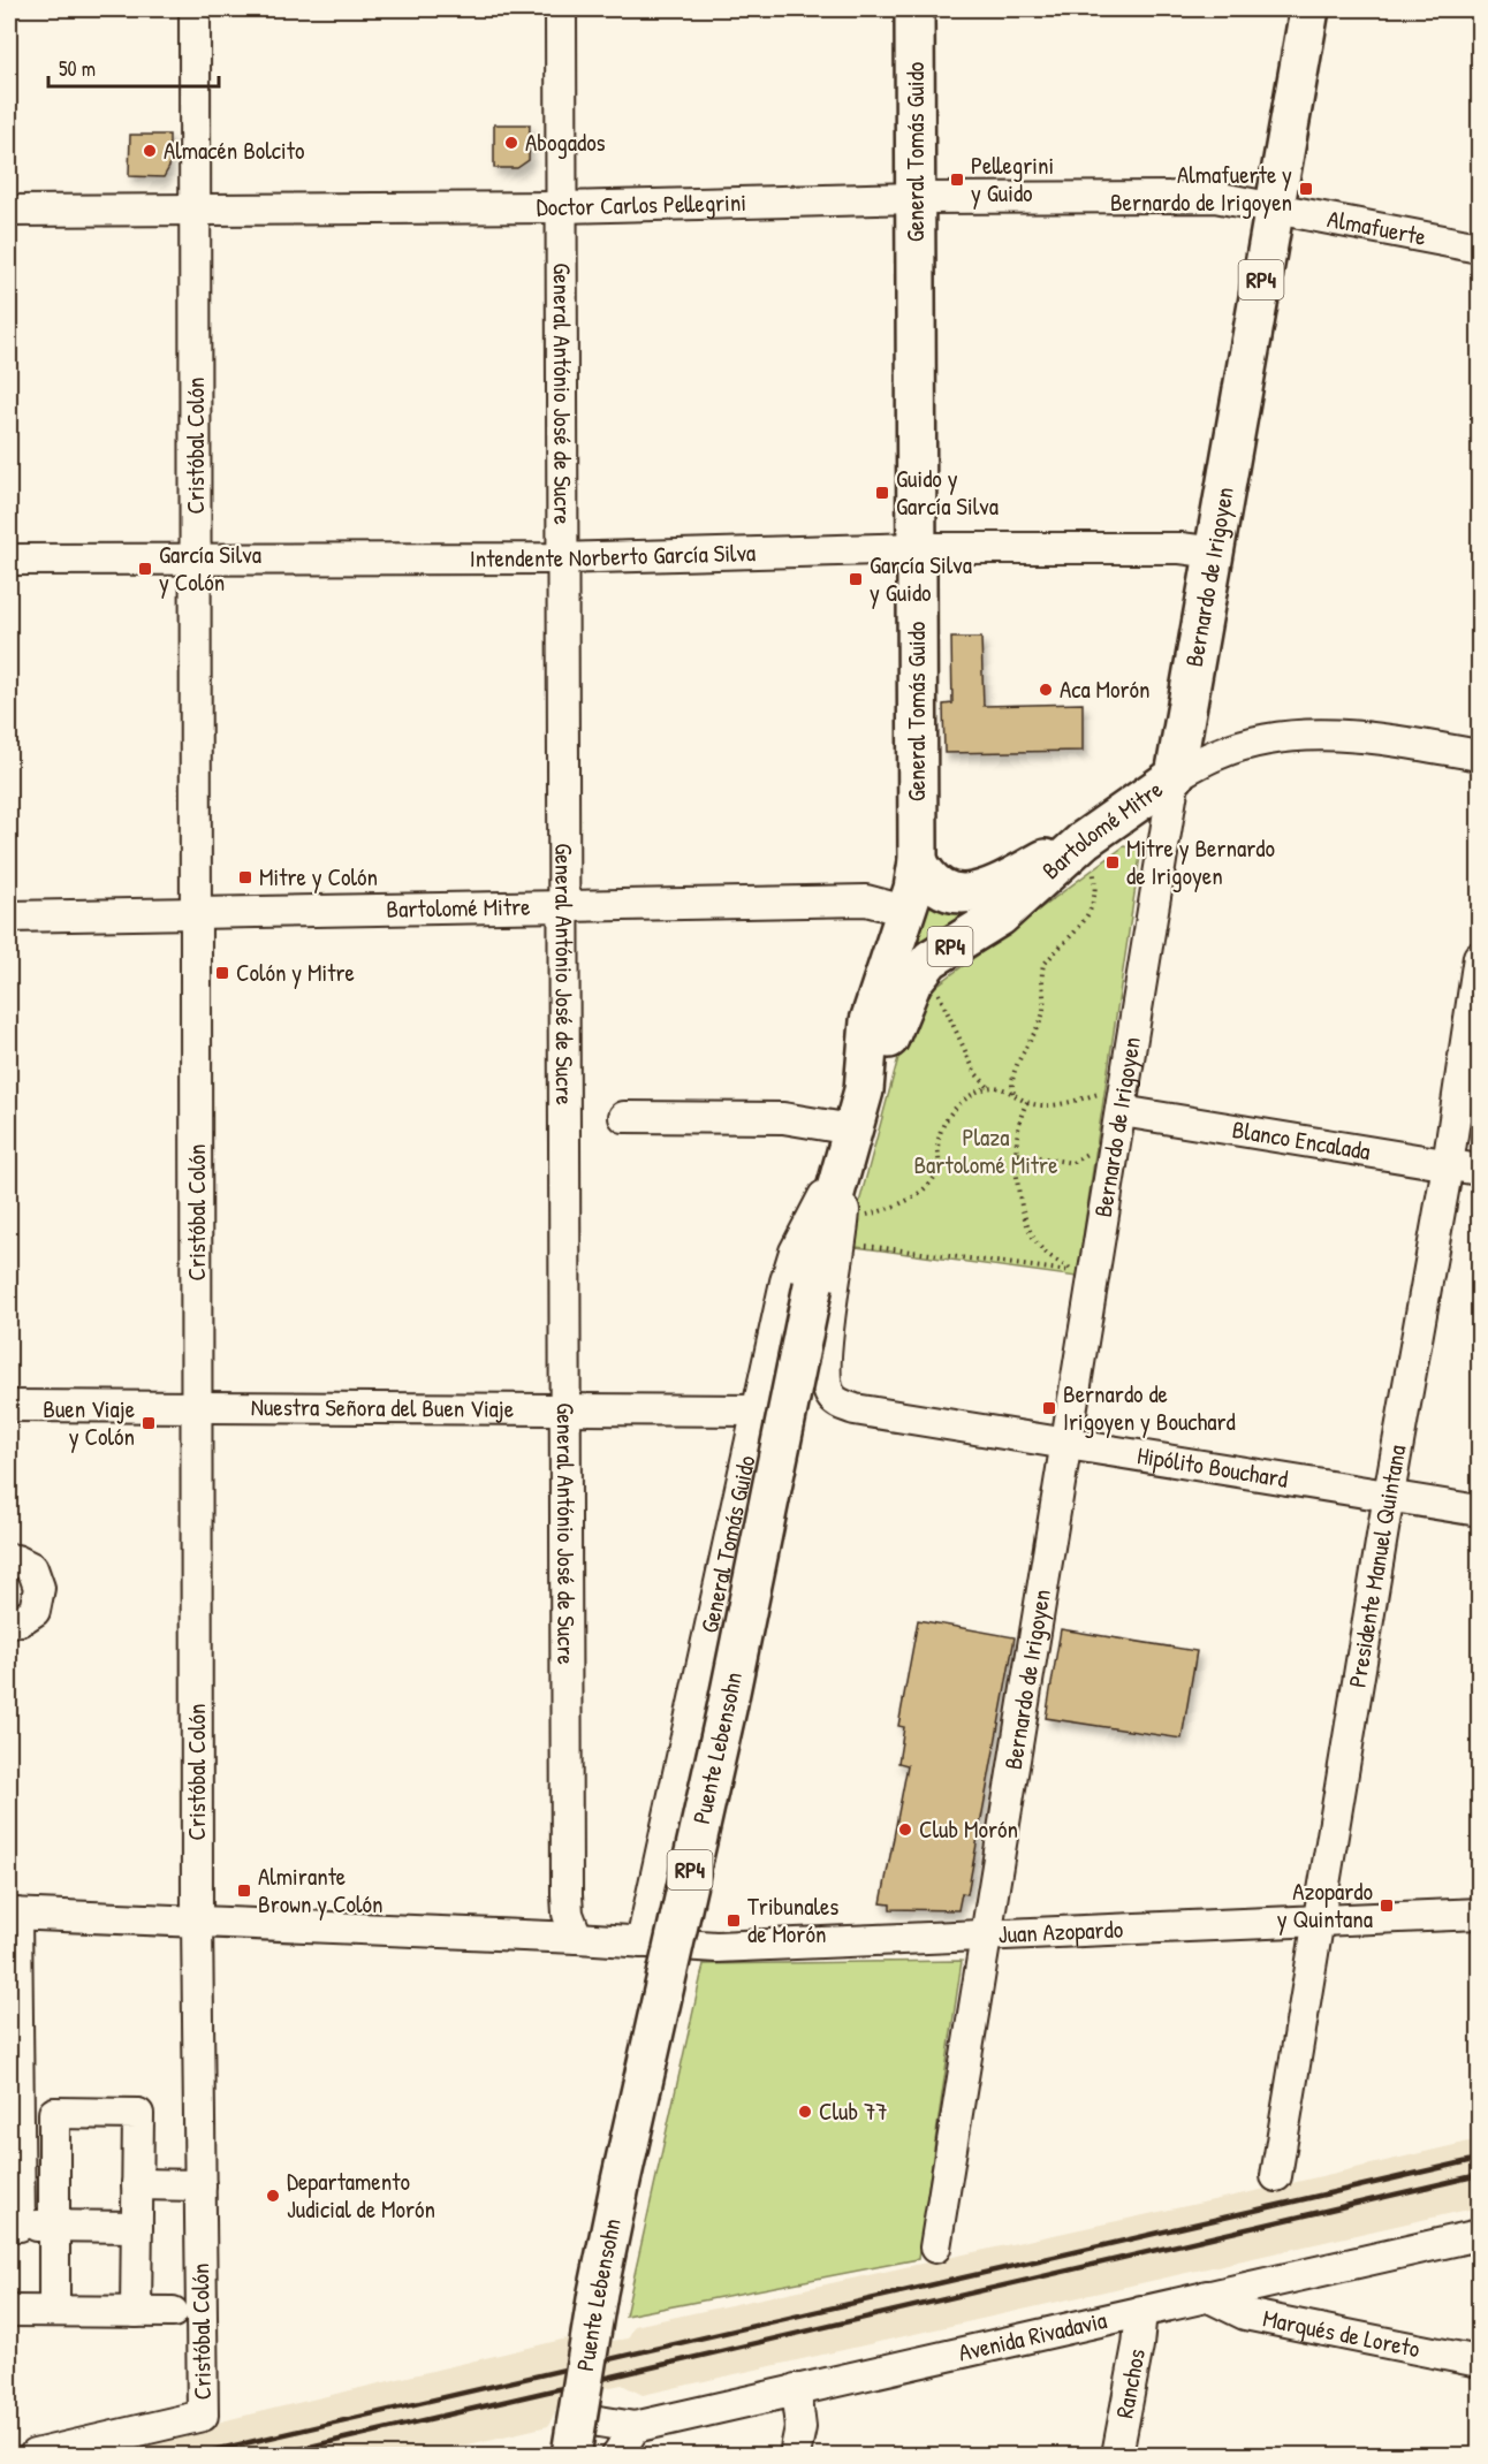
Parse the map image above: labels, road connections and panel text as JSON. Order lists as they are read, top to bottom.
{
  "streets": {
    "main road": [
      "General Tomás Guido",
      "RP4",
      "Bernardo de Irigoyen",
      "Bartolomé Mitre",
      "Puente Lebensohn"
    ],
    "street": [
      "Doctor Carlos Pellegrini",
      "Almafuerte",
      "General António José de Sucre",
      "Cristóbal Colón",
      "Intendente Norberto García Silva",
      "Blanco Encalada",
      "Nuestra Señora del Buen Viaje",
      "Hipólito Bouchard",
      "Presidente Manuel Quintana",
      "Juan Azopardo",
      "Marqués de Loreto",
      "Avenida Rivadavia",
      "Ranchos"
    ]
  },
  "crossings": [
    ["General Tomás Guido", "Doctor Carlos Pellegrini"],
    ["General Tomás Guido", "Intendente Norberto García Silva"],
    ["General Tomás Guido", "Bartolomé Mitre"],
    ["General Tomás Guido", "Nuestra Señora del Buen Viaje"],
    ["General Tomás Guido", "Hipólito Bouchard"],
    ["General Tomás Guido", "Puente Lebensohn"],
    ["General Tomás Guido", "Juan Azopardo"],
    ["Doctor Carlos Pellegrini", "Almafuerte"],
    ["Doctor Carlos Pellegrini", "General António José de Sucre"],
    ["Doctor Carlos Pellegrini", "Cristóbal Colón"],
    ["Doctor Carlos Pellegrini", "Bernardo de Irigoyen"],
    ["Almafuerte", "Bernardo de Irigoyen"],
    ["General António José de Sucre", "Intendente Norberto García Silva"],
    ["General António José de Sucre", "Bartolomé Mitre"],
    ["General António José de Sucre", "Nuestra Señora del Buen Viaje"],
    ["General António José de Sucre", "Juan Azopardo"],
    ["Cristóbal Colón", "Intendente Norberto García Silva"],
    ["Cristóbal Colón", "Bartolomé Mitre"],
    ["Cristóbal Colón", "Nuestra Señora del Buen Viaje"],
    ["Cristóbal Colón", "Juan Azopardo"],
    ["Intendente Norberto García Silva", "Bernardo de Irigoyen"],
    ["Bernardo de Irigoyen", "Bartolomé Mitre"],
    ["Bernardo de Irigoyen", "Blanco Encalada"],
    ["Bernardo de Irigoyen", "Hipólito Bouchard"],
    ["Bernardo de Irigoyen", "Juan Azopardo"],
    ["Blanco Encalada", "Presidente Manuel Quintana"],
    ["Hipólito Bouchard", "Presidente Manuel Quintana"],
    ["Presidente Manuel Quintana", "Juan Azopardo"],
    ["Marqués de Loreto", "Avenida Rivadavia"],
    ["Avenida Rivadavia", "Ranchos"]
  ],
  "parks": ["Plaza Bartolomé Mitre"],
  "places": {
    "other": [
      "Abogados",
      "Almacén Bolcito",
      "Aca Morón",
      "Club Morón",
      "Club 77",
      "Departamento Judicial de Morón"
    ],
    "transit": [
      "Pellegrini y Guido",
      "Almafuerte y Bernardo de Irigoyen",
      "Guido y García Silva",
      "García Silva y Colón",
      "García Silva y Guido",
      "Mitre y Bernardo de Irigoyen",
      "Mitre y Colón",
      "Colón y Mitre",
      "Bernardo de Irigoyen y Bouchard",
      "Buen Viaje y Colón",
      "Almirante Brown y Colón",
      "Azopardo y Quintana",
      "Tribunales de Morón"
    ]
  },
  "scale_bar": "50 m"
}
